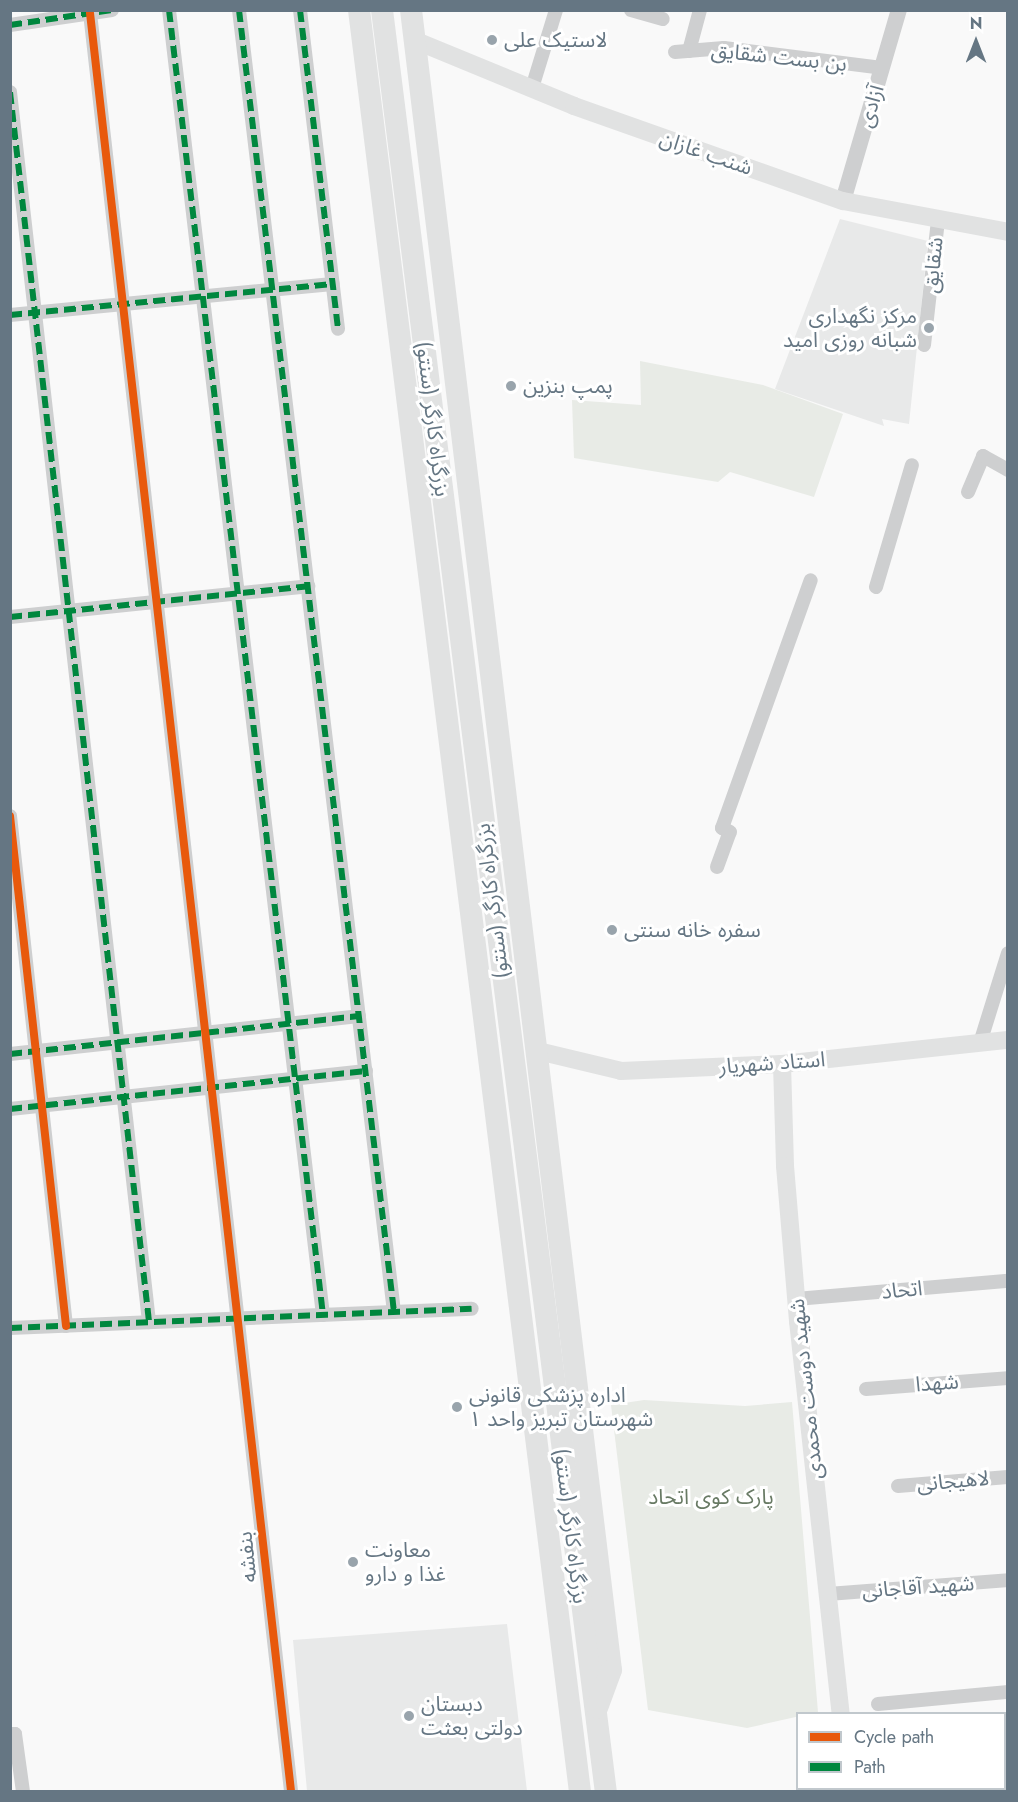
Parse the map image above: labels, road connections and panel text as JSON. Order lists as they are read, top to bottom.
{
  "streets": {
    "highway": ["بزرگراه کارگر (سنتو)"],
    "main road": ["شنب غازان", "استاد شهریار", "شهید دوست محمدی"],
    "street": [
      "بن بست شقایق",
      "آزادی",
      "شقایق",
      "اتحاد",
      "شهدا",
      "لاهیجانی",
      "بنفشه",
      "شهید آقاجانی"
    ]
  },
  "crossings": [
    ["بن بست شقایق", "آزادی"],
    ["آزادی", "شنب غازان"],
    ["شنب غازان", "شقایق"],
    ["استاد شهریار", "شهید دوست محمدی"],
    ["اتحاد", "شهید دوست محمدی"],
    ["شهید دوست محمدی", "شهید آقاجانی"]
  ],
  "parks": ["پارک کوی اتحاد"],
  "places": [
    "لاستیک علی",
    "مرکز نگهداری شبانه روزی امید",
    "پمپ بنزین",
    "سفره خانه سنتی",
    "اداره پزشکی قانونی شهرستان تبریز واحد ۱",
    "معاونت غذا و دارو",
    "دبستان دولتی بعثت"
  ],
  "legend": ["Cycle path", "Path"],
  "north": "top"
}
